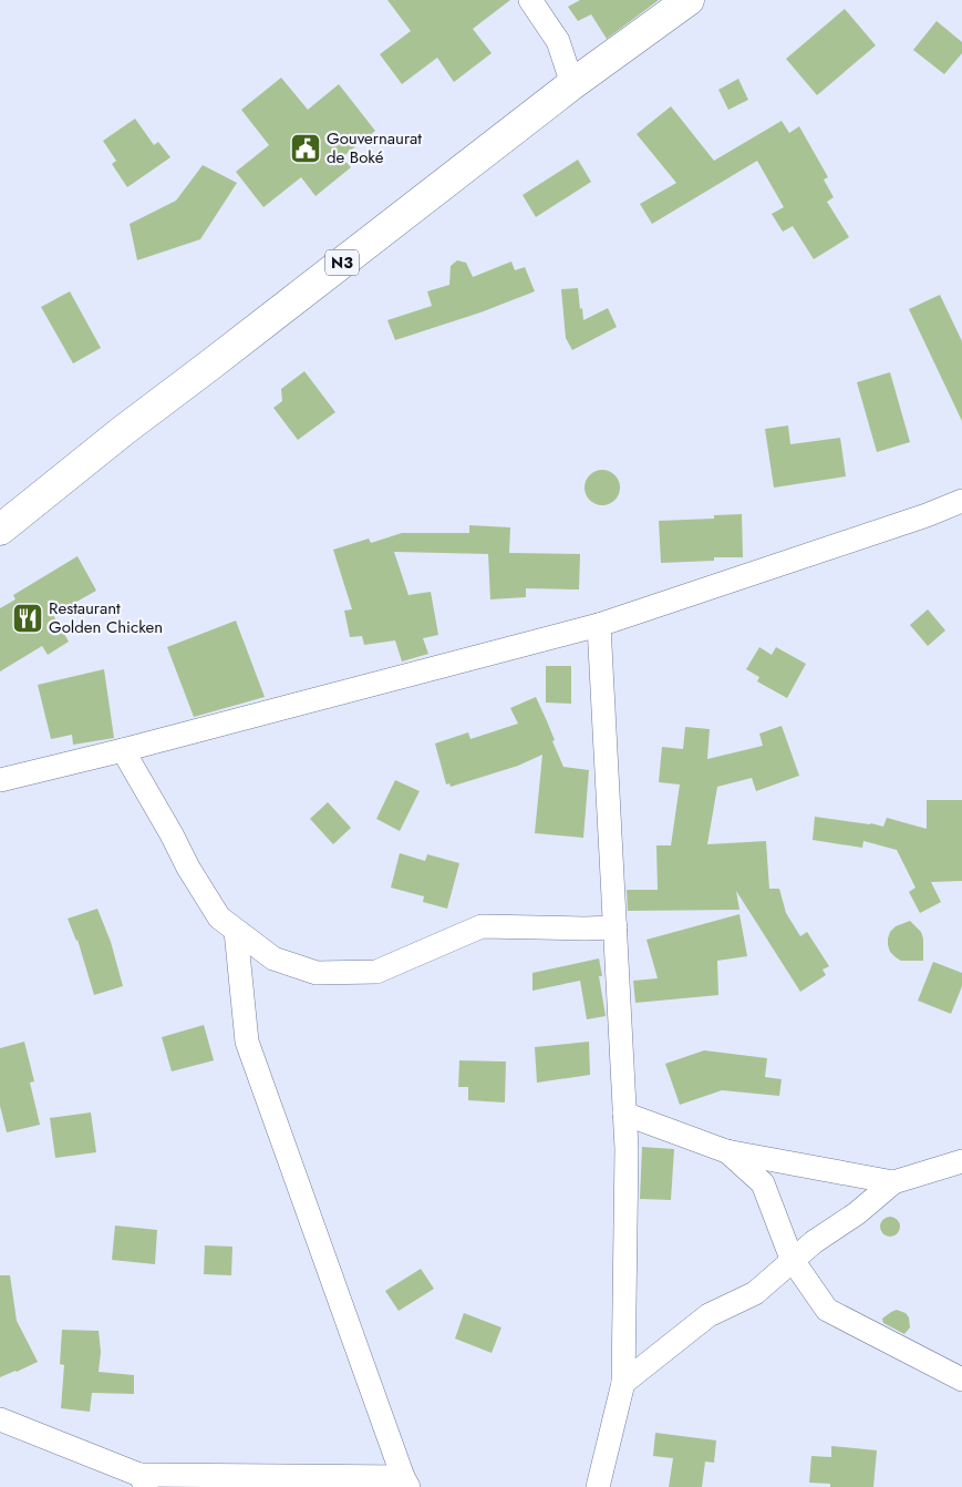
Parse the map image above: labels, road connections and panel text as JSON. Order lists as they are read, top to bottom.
{
  "streets": {
    "highway": ["N3"]
  },
  "places": {
    "public building": ["Gouvernaurat de Boké"],
    "restaurant": ["Restaurant Golden Chicken"]
  }
}
